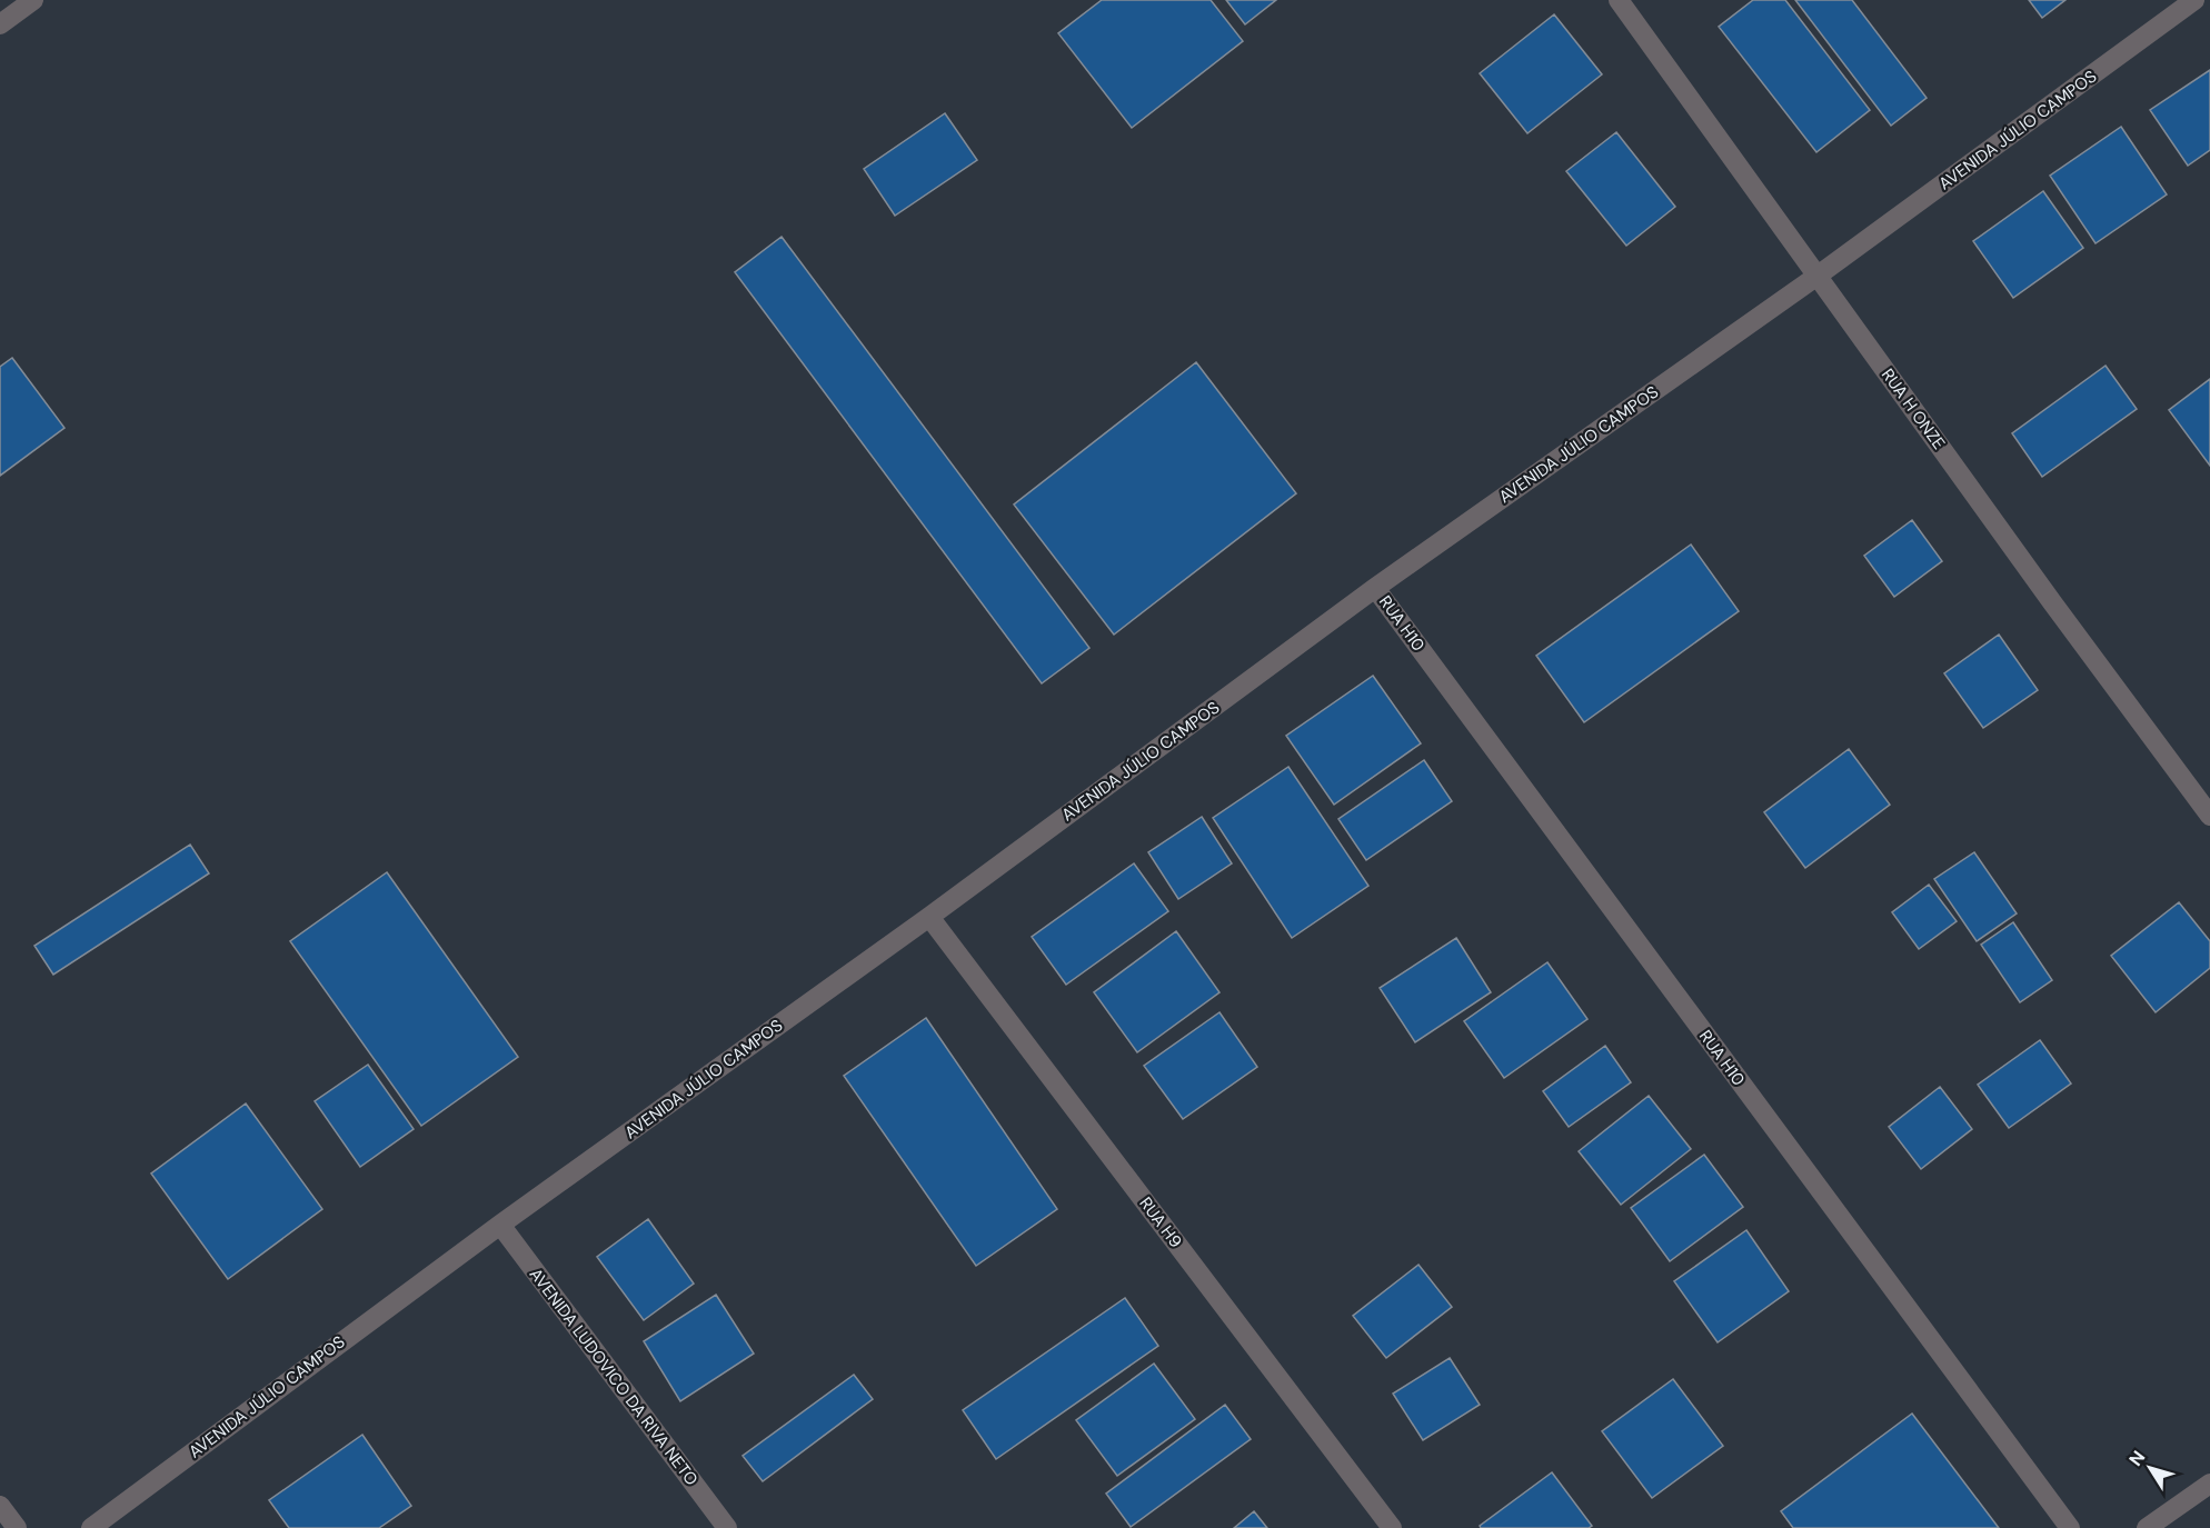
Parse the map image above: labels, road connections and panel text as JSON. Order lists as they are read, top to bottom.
{
  "streets": {
    "street": [
      "AVENIDA JÚLIO CAMPOS",
      "RUA H ONZE",
      "RUA H10",
      "RUA H9",
      "AVENIDA LUDOVICO DA RIVA NETO"
    ]
  },
  "crossings": [
    ["AVENIDA JÚLIO CAMPOS", "RUA H ONZE"],
    ["AVENIDA JÚLIO CAMPOS", "RUA H10"],
    ["AVENIDA JÚLIO CAMPOS", "RUA H9"],
    ["AVENIDA JÚLIO CAMPOS", "AVENIDA LUDOVICO DA RIVA NETO"]
  ],
  "north": "top left"
}
